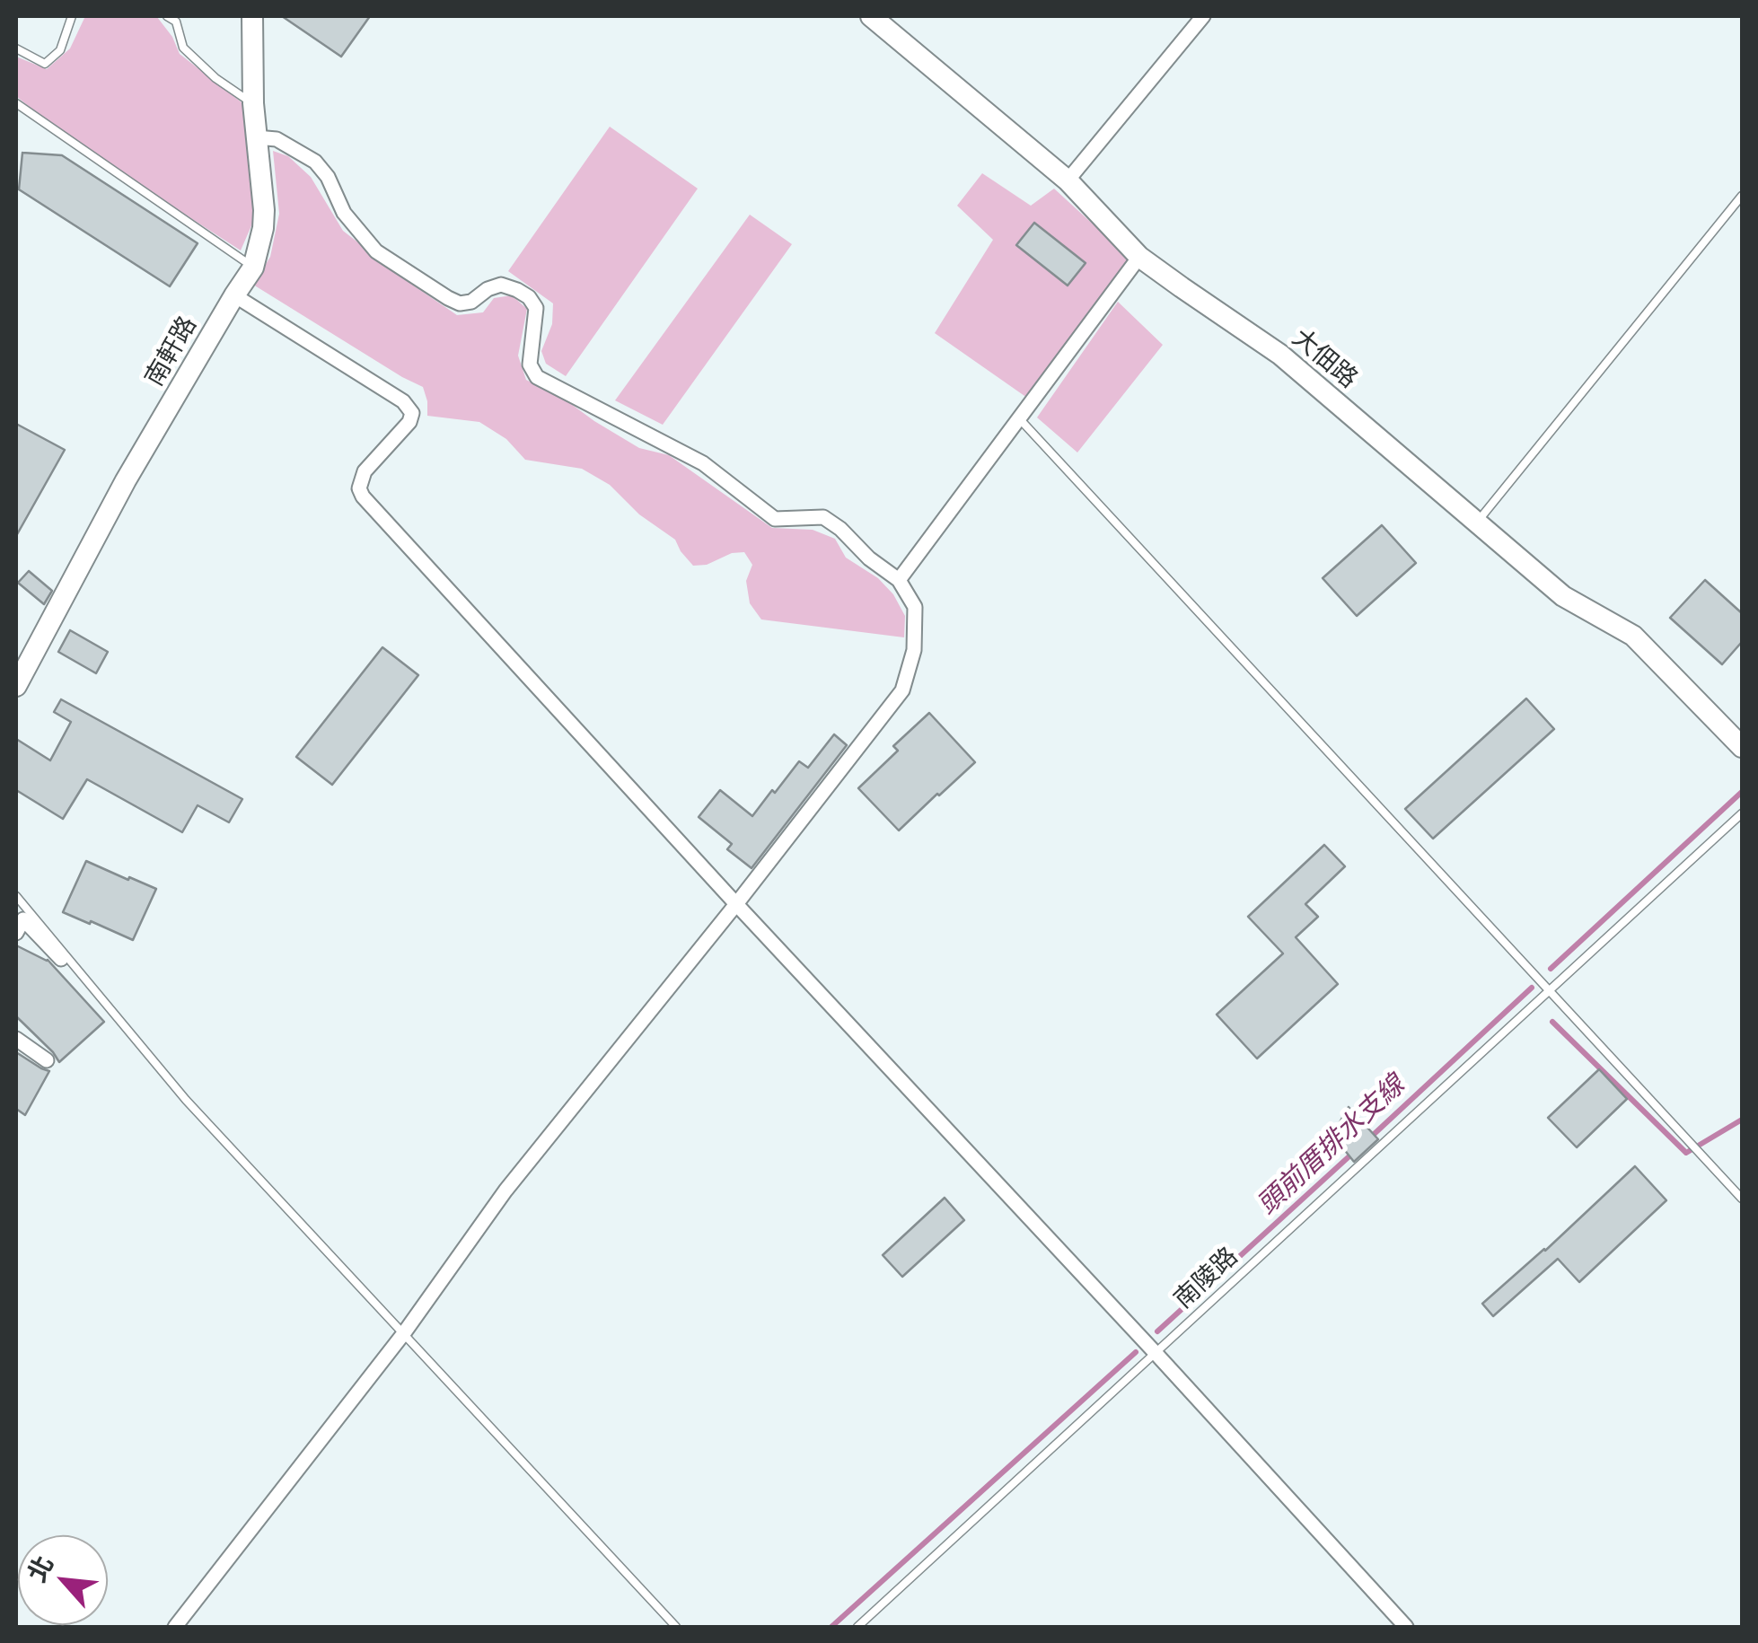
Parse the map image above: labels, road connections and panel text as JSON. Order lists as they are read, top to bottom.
{
  "streets": {
    "street": ["南軒路", "大佃路"],
    "lane": ["南陵路"]
  },
  "water": ["頭前厝排水支線"],
  "north": "top left"
}
